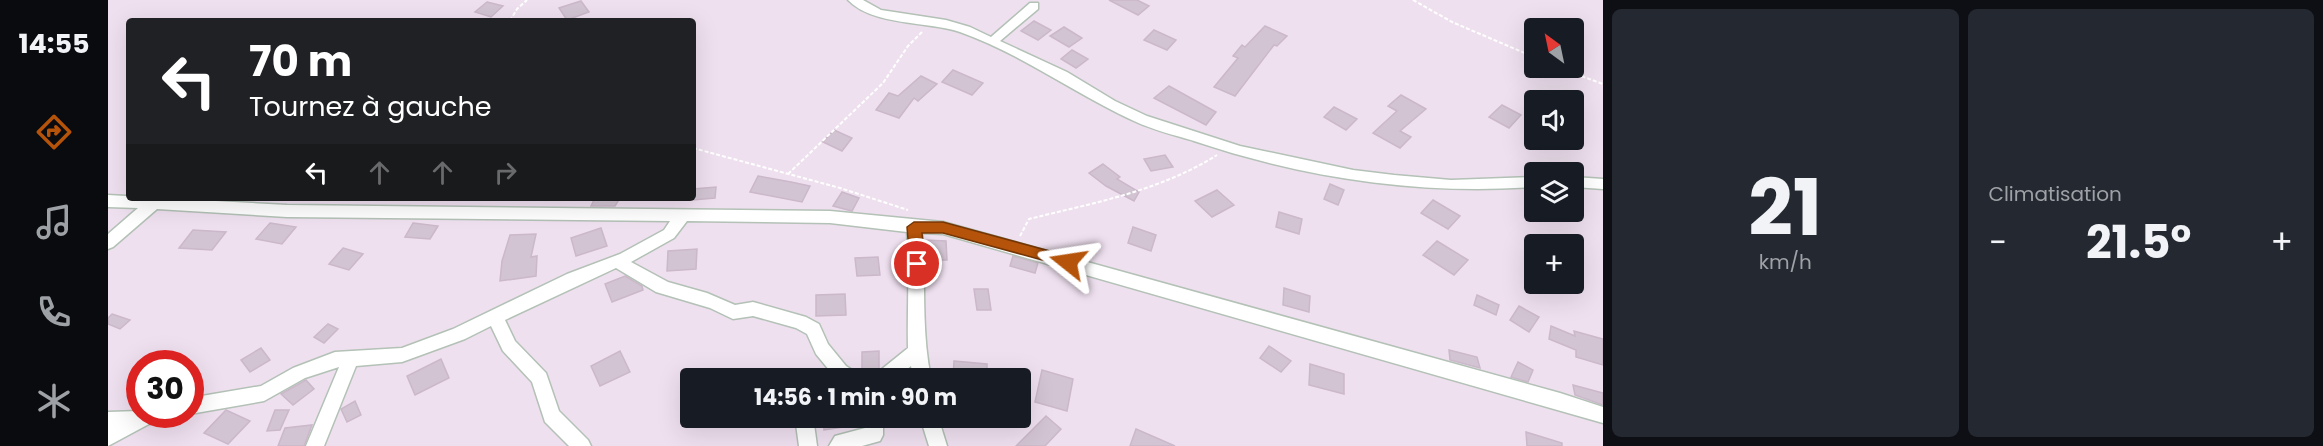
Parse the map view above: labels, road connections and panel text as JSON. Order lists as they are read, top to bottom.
{
  "north": "top left",
  "page": {
    "tabs": "14:55",
    "tile": [
      ["21", "km/h"],
      "Climatisation"
    ],
    "map_buttons": "+",
    "turn": ["70 m", "Tournez à gauche"],
    "heat": ["−", "21.5°", "+"],
    "limit": "30",
    "trip": "14:56 · 1 min · 90 m"
  }
}
